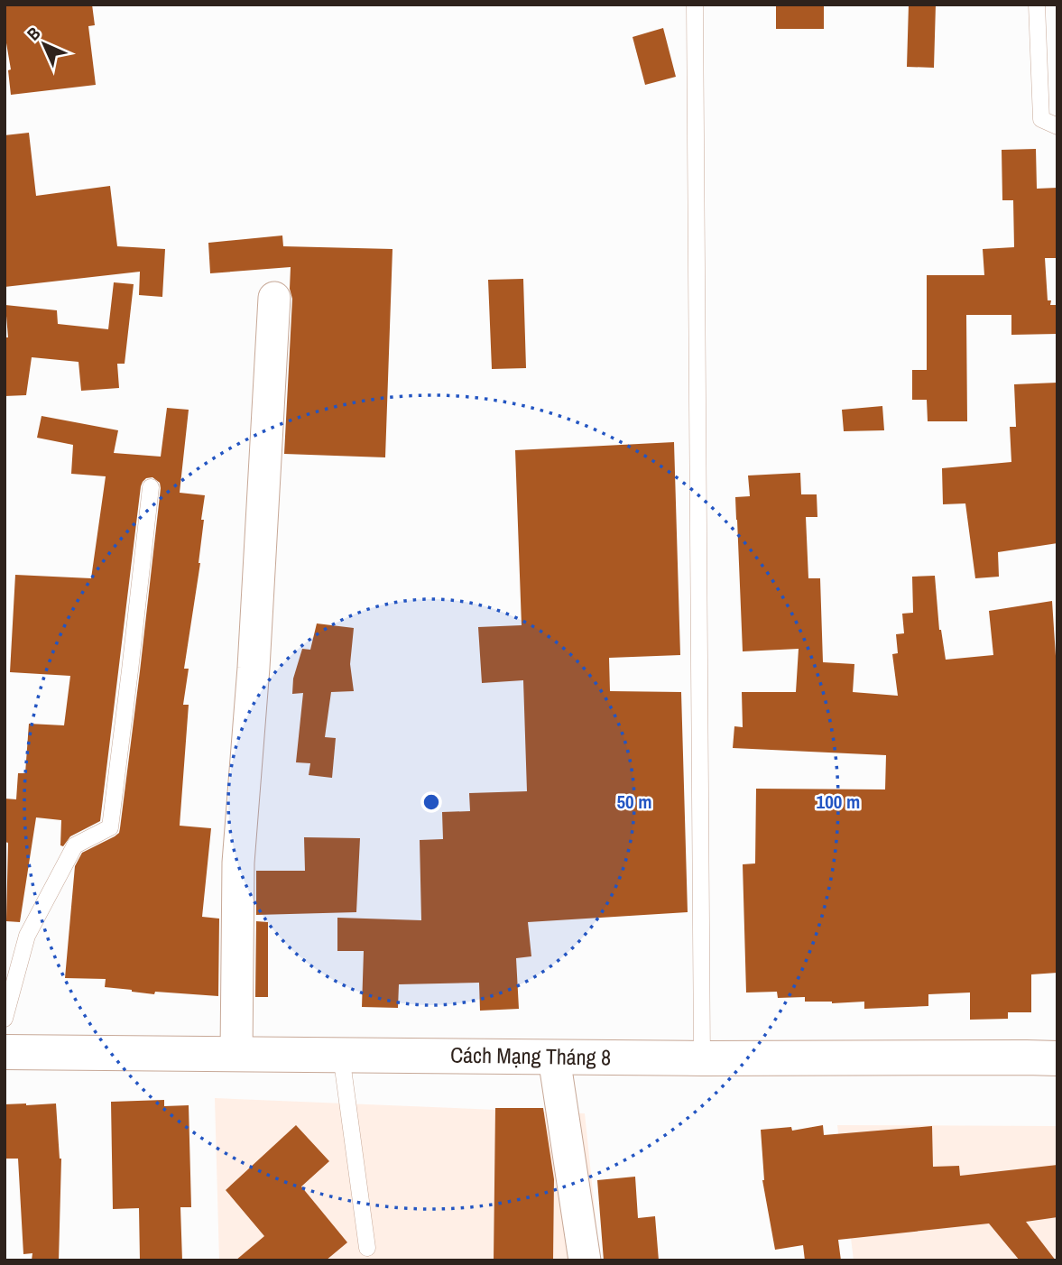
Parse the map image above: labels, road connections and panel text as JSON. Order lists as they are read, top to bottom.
{
  "streets": {
    "highway": ["Cách Mạng Tháng 8"]
  },
  "north": "top left",
  "rings": ["50 m", "100 m"]
}
